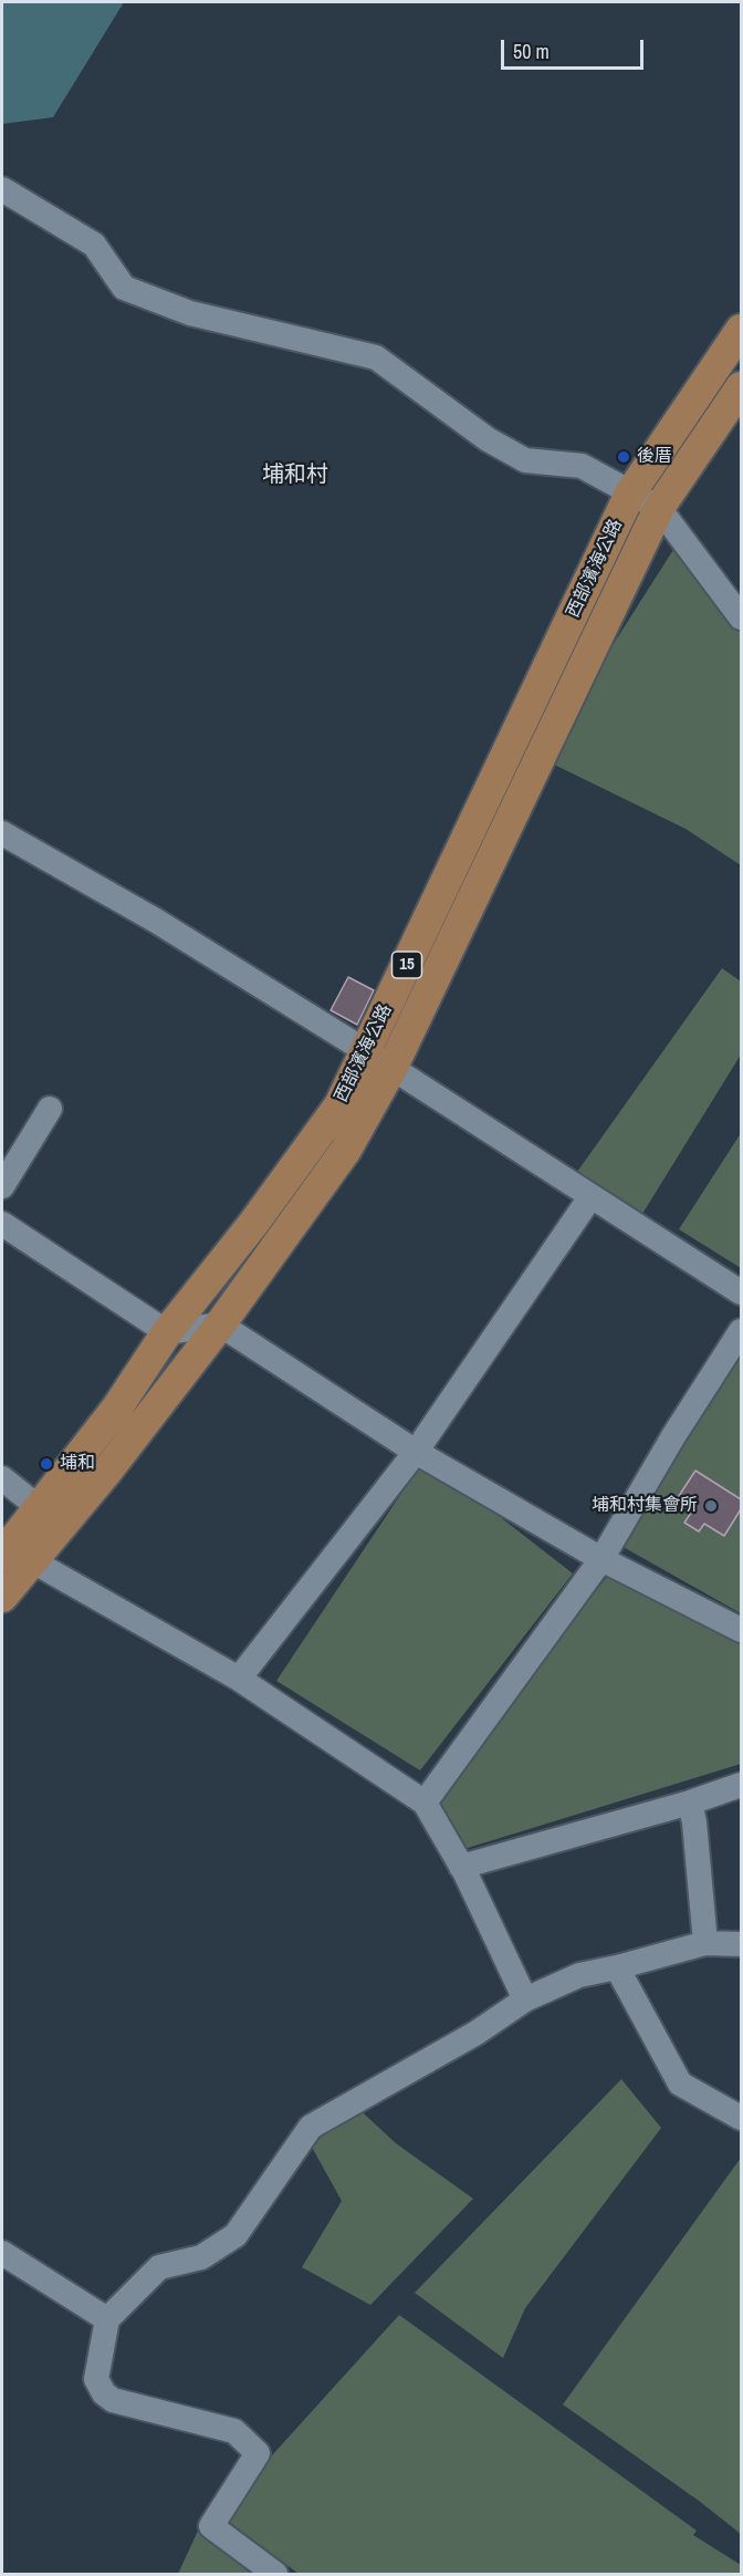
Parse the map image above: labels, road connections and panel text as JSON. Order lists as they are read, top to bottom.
{
  "streets": {
    "main road": ["西部濱海公路", "15"]
  },
  "districts": ["埔和村"],
  "places": ["後厝", "埔和", "埔和村集會所"],
  "scale_bar": "50 m"
}
